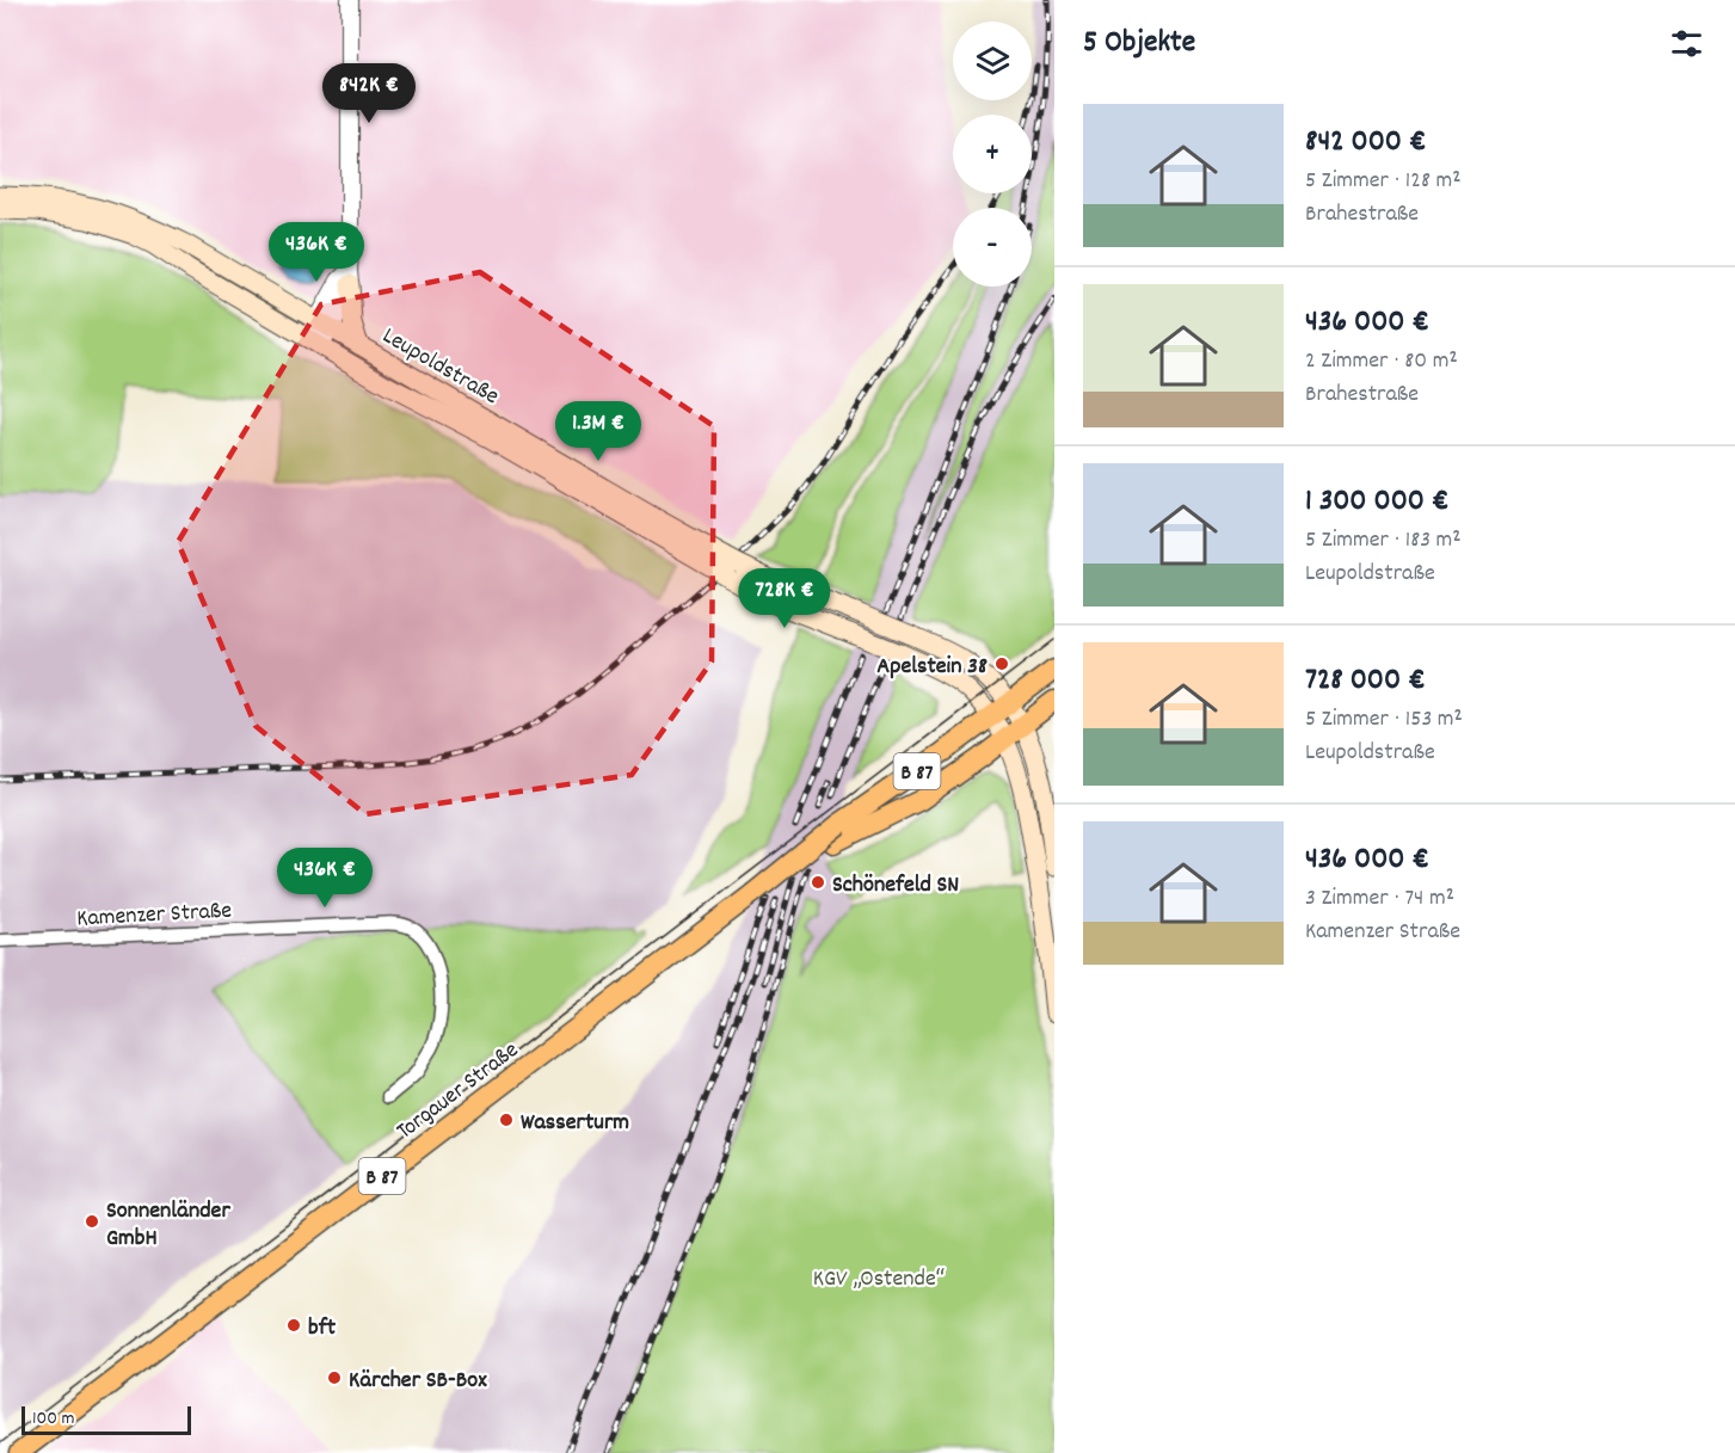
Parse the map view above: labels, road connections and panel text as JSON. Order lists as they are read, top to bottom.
{
  "streets": {
    "main road": ["Leupoldstraße", "B 87", "Torgauer Straße"],
    "street": ["Kamenzer Straße"]
  },
  "crossings": [
    ["Leupoldstraße", "Torgauer Straße"]
  ],
  "parks": ["KGV „Ostende“"],
  "places": [
    "Apelstein 38",
    "Schönefeld SN",
    "Wasserturm",
    "Sonnenländer GmbH",
    "bft",
    "Kärcher SB-Box"
  ],
  "scale_bar": "100 m",
  "page": {
    "heading": "5 Objekte",
    "map_buttons": ["+", "−"],
    "price": [
      "842K €",
      "436K €",
      "1.3M €",
      "728K €",
      "436K €"
    ],
    "list": [
      {
        "name": "842 000 €",
        "note": "5 Zimmer · 128 m² · Brahestraße"
      },
      {
        "name": "436 000 €",
        "note": "2 Zimmer · 80 m² · Brahestraße"
      },
      {
        "name": "1 300 000 €",
        "note": "5 Zimmer · 183 m² · Leupoldstraße"
      },
      {
        "name": "728 000 €",
        "note": "5 Zimmer · 153 m² · Leupoldstraße"
      },
      {
        "name": "436 000 €",
        "note": "3 Zimmer · 74 m² · Kamenzer Straße"
      }
    ],
    "scale": "100 m"
  }
}
